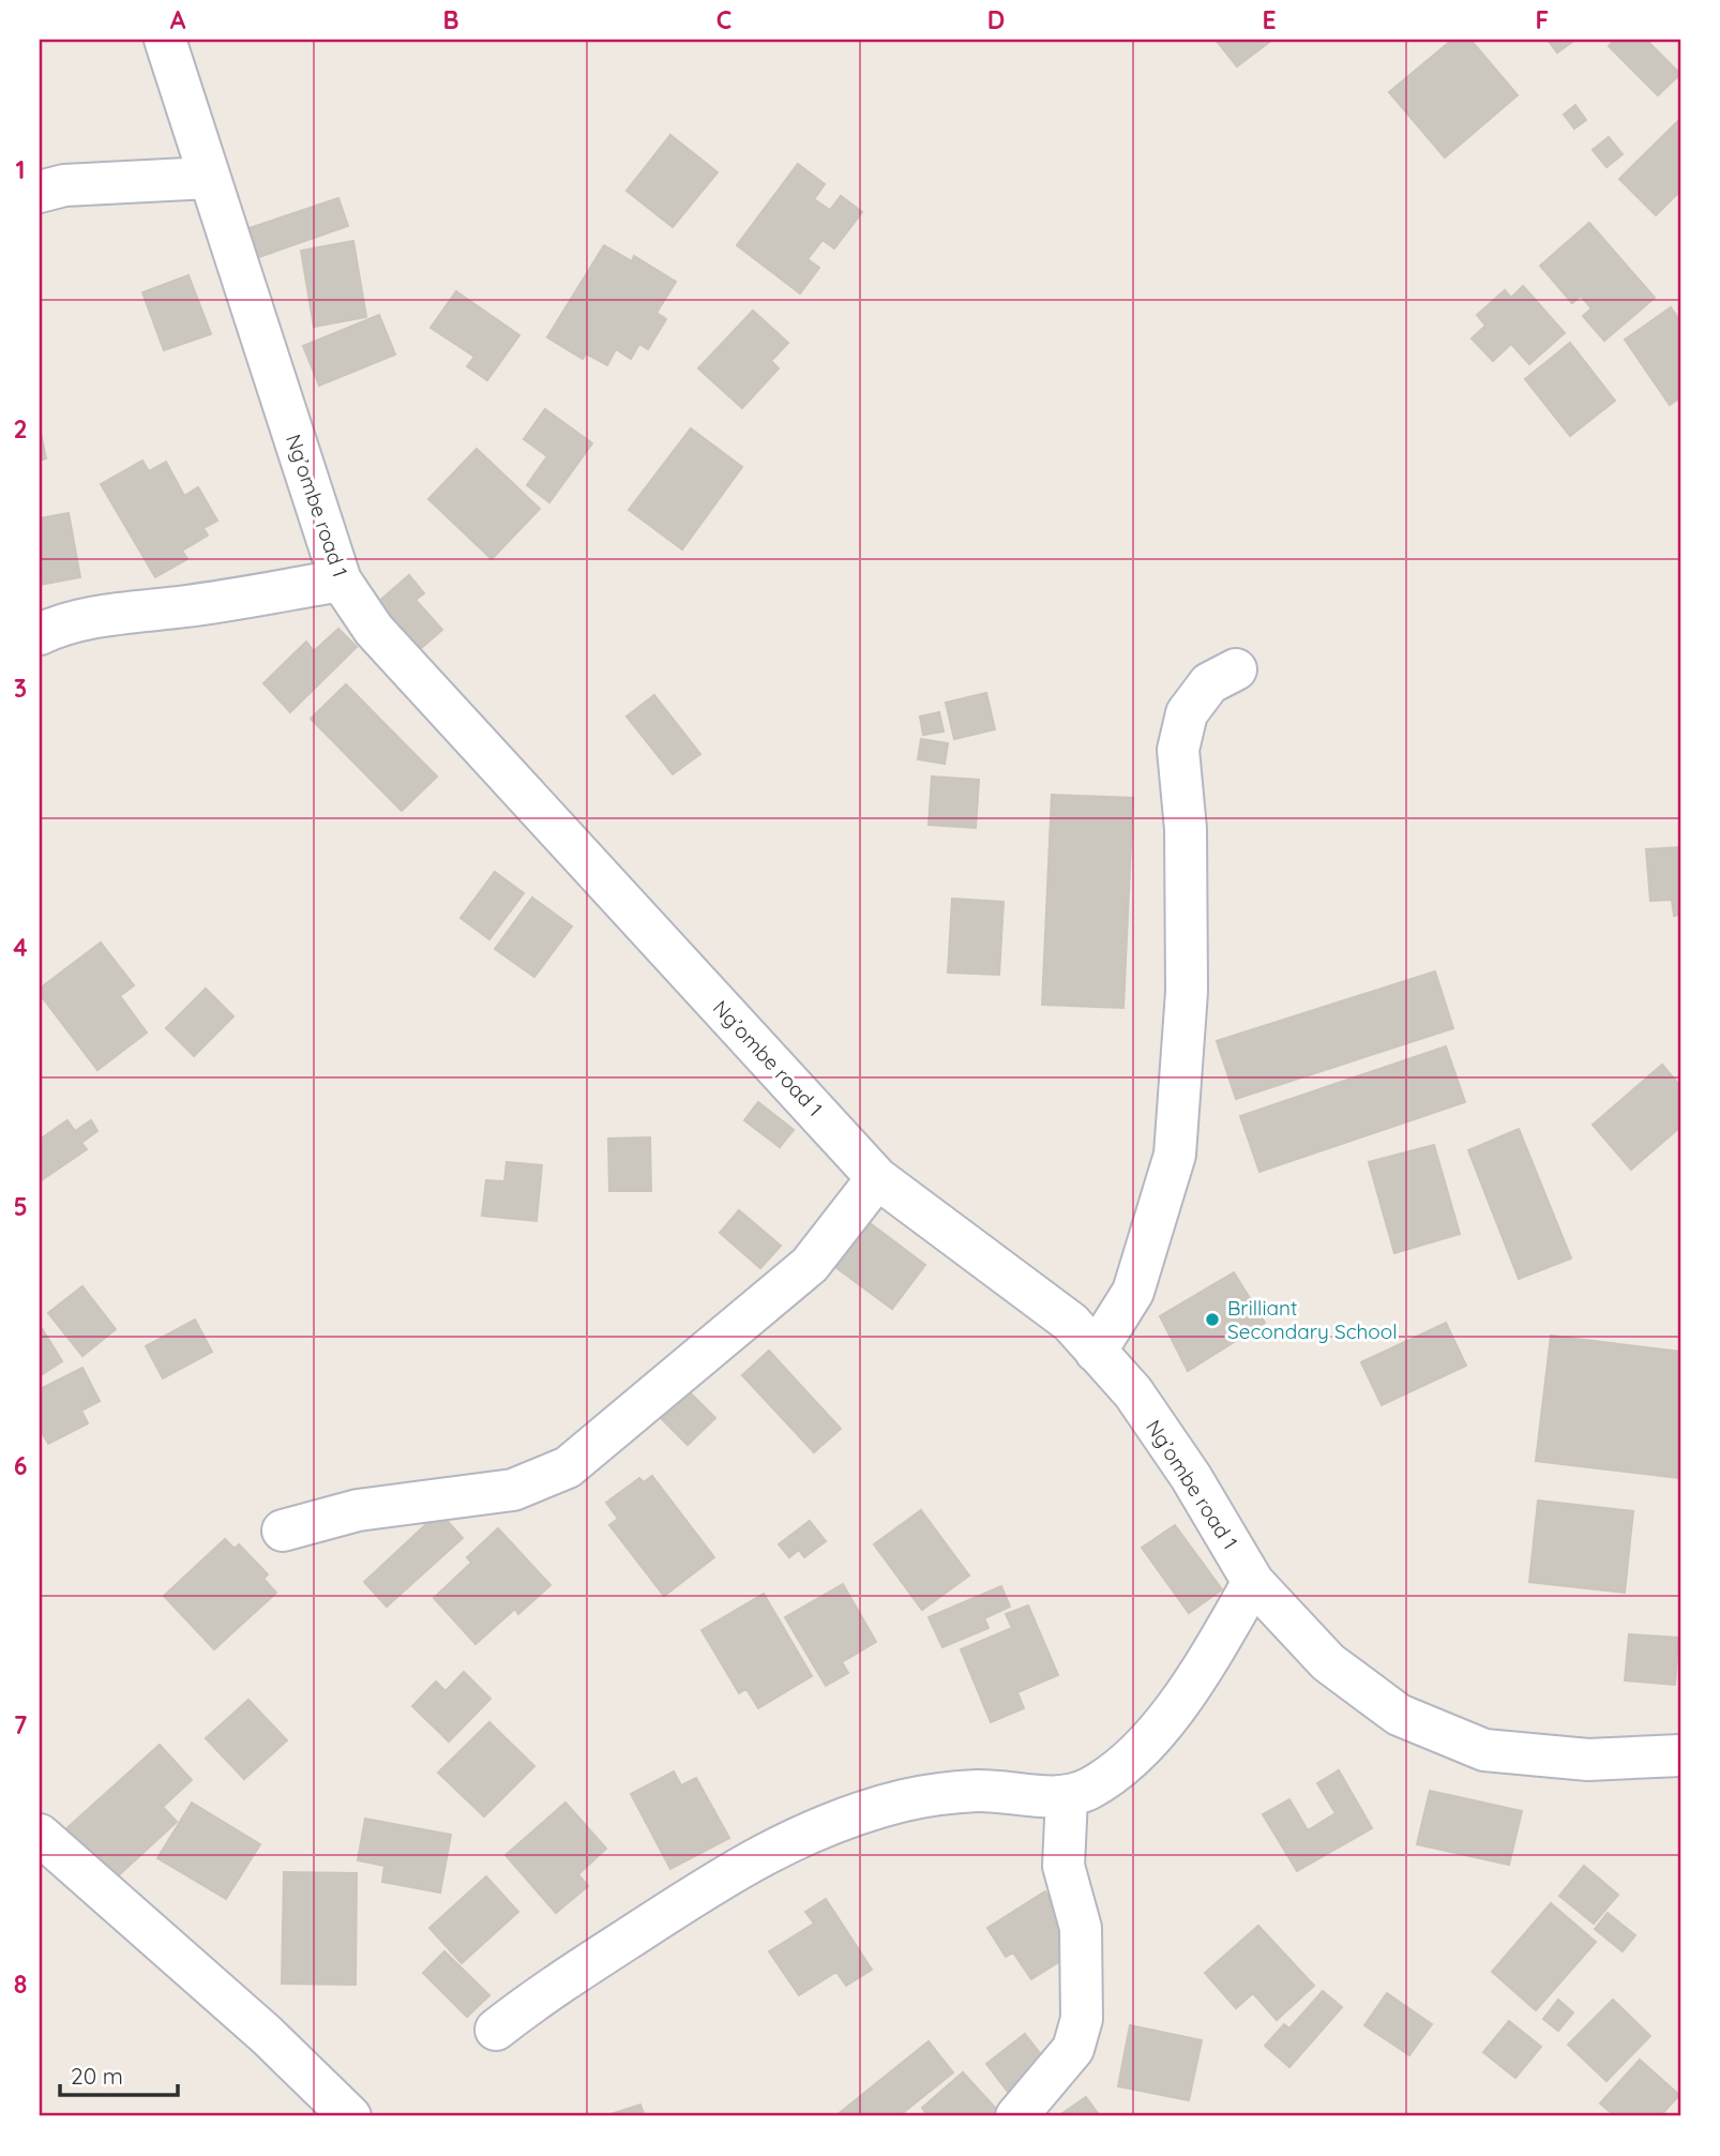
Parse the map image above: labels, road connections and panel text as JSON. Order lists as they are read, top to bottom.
{
  "streets": {
    "street": ["Ng’ombe road 1"]
  },
  "places": ["Brilliant Secondary School"],
  "scale_bar": "20 m",
  "grid": {
    "columns": [
      "A",
      "B",
      "C",
      "D",
      "E",
      "F"
    ],
    "rows": [
      "1",
      "2",
      "3",
      "4",
      "5",
      "6",
      "7",
      "8"
    ]
  }
}
